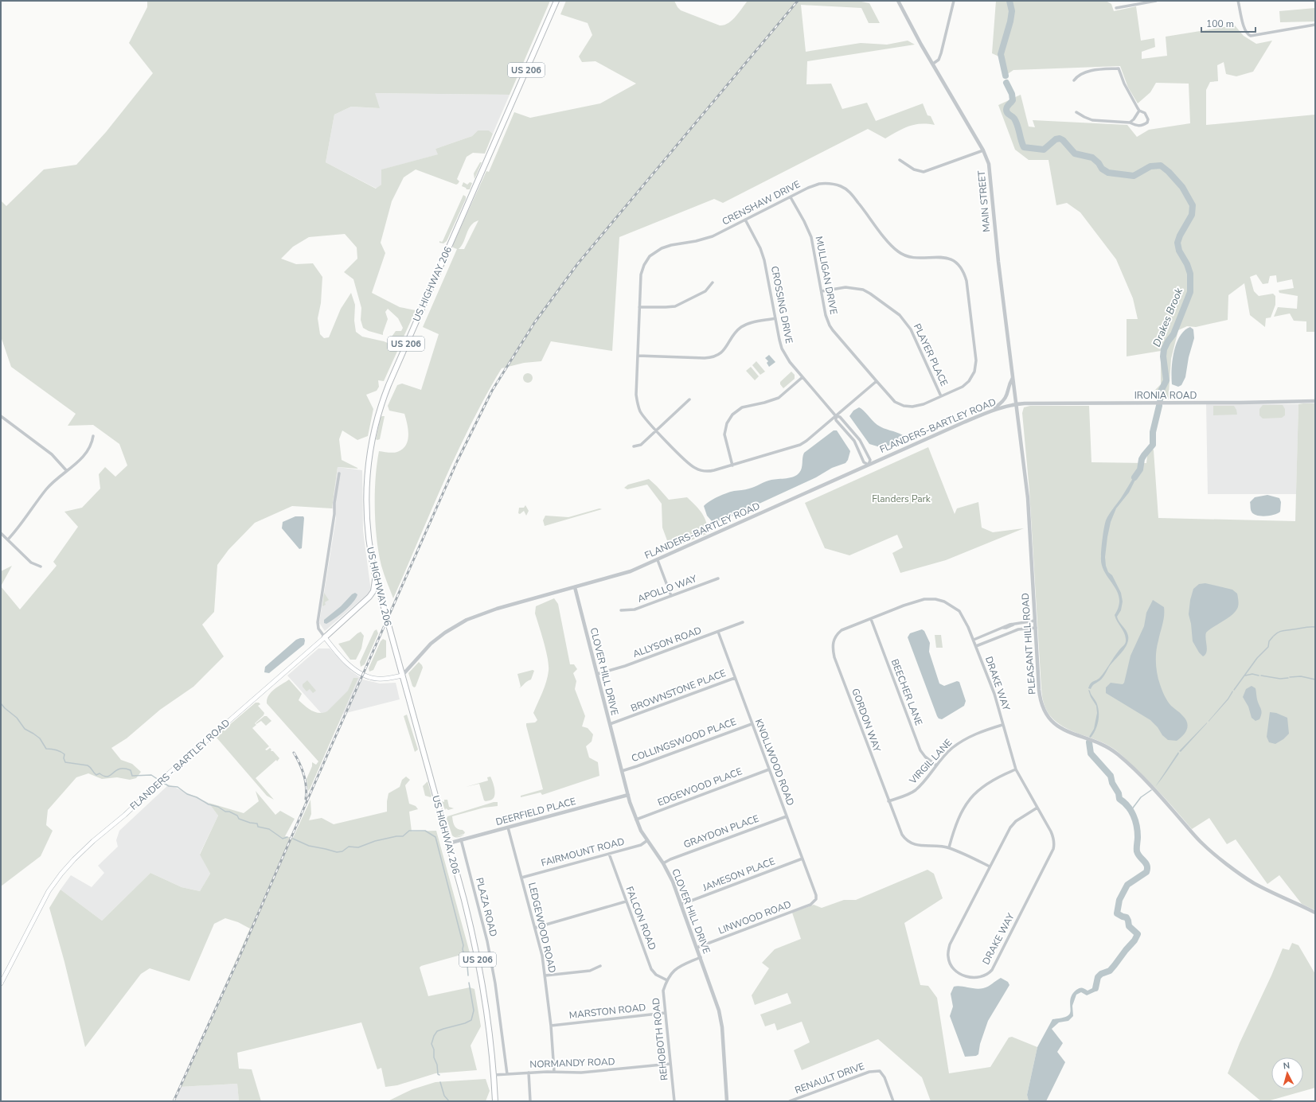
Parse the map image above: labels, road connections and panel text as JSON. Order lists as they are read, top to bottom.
{
  "streets": {
    "highway": ["US 206", "US HIGHWAY 206"],
    "main road": ["FLANDERS - BARTLEY ROAD"],
    "street": [
      "MAIN STREET",
      "CRENSHAW DRIVE",
      "MULLIGAN DRIVE",
      "CROSSING DRIVE",
      "PLAYER PLACE",
      "IRONIA ROAD",
      "FLANDERS-BARTLEY ROAD",
      "APOLLO WAY",
      "ALLYSON ROAD",
      "PLEASANT HILL ROAD",
      "CLOVER HILL DRIVE",
      "DRAKE WAY",
      "BROWNSTONE PLACE",
      "BEECHER LANE",
      "GORDON WAY",
      "COLLINGSWOOD PLACE",
      "VIRGIL LANE",
      "KNOLLWOOD ROAD",
      "EDGEWOOD PLACE",
      "DEERFIELD PLACE",
      "GRAYDON PLACE",
      "FAIRMOUNT ROAD",
      "JAMESON PLACE",
      "PLAZA ROAD",
      "LINWOOD ROAD",
      "FALCON ROAD",
      "LEDGEWOOD ROAD",
      "MARSTON ROAD",
      "REHOBOTH ROAD",
      "NORMANDY ROAD",
      "RENAULT DRIVE"
    ]
  },
  "crossings": [
    ["MAIN STREET", "IRONIA ROAD"],
    ["MAIN STREET", "FLANDERS-BARTLEY ROAD"],
    ["MAIN STREET", "PLEASANT HILL ROAD"],
    ["CRENSHAW DRIVE", "MULLIGAN DRIVE"],
    ["CRENSHAW DRIVE", "CROSSING DRIVE"],
    ["CRENSHAW DRIVE", "PLAYER PLACE"],
    ["MULLIGAN DRIVE", "PLAYER PLACE"],
    ["US HIGHWAY 206", "FLANDERS-BARTLEY ROAD"],
    ["US HIGHWAY 206", "DEERFIELD PLACE"],
    ["US HIGHWAY 206", "NORMANDY ROAD"],
    ["CROSSING DRIVE", "FLANDERS-BARTLEY ROAD"],
    ["IRONIA ROAD", "FLANDERS-BARTLEY ROAD"],
    ["IRONIA ROAD", "PLEASANT HILL ROAD"],
    ["FLANDERS-BARTLEY ROAD", "PLEASANT HILL ROAD"],
    ["FLANDERS-BARTLEY ROAD", "CLOVER HILL DRIVE"],
    ["ALLYSON ROAD", "CLOVER HILL DRIVE"],
    ["ALLYSON ROAD", "KNOLLWOOD ROAD"],
    ["CLOVER HILL DRIVE", "BROWNSTONE PLACE"],
    ["CLOVER HILL DRIVE", "COLLINGSWOOD PLACE"],
    ["CLOVER HILL DRIVE", "EDGEWOOD PLACE"],
    ["CLOVER HILL DRIVE", "DEERFIELD PLACE"],
    ["CLOVER HILL DRIVE", "GRAYDON PLACE"],
    ["CLOVER HILL DRIVE", "FAIRMOUNT ROAD"],
    ["CLOVER HILL DRIVE", "JAMESON PLACE"],
    ["CLOVER HILL DRIVE", "LINWOOD ROAD"],
    ["CLOVER HILL DRIVE", "REHOBOTH ROAD"],
    ["DRAKE WAY", "GORDON WAY"],
    ["DRAKE WAY", "VIRGIL LANE"],
    ["BROWNSTONE PLACE", "KNOLLWOOD ROAD"],
    ["BEECHER LANE", "GORDON WAY"],
    ["BEECHER LANE", "VIRGIL LANE"],
    ["GORDON WAY", "VIRGIL LANE"],
    ["COLLINGSWOOD PLACE", "KNOLLWOOD ROAD"],
    ["KNOLLWOOD ROAD", "EDGEWOOD PLACE"],
    ["KNOLLWOOD ROAD", "GRAYDON PLACE"],
    ["KNOLLWOOD ROAD", "JAMESON PLACE"],
    ["KNOLLWOOD ROAD", "LINWOOD ROAD"],
    ["DEERFIELD PLACE", "PLAZA ROAD"],
    ["DEERFIELD PLACE", "LEDGEWOOD ROAD"],
    ["FAIRMOUNT ROAD", "FALCON ROAD"],
    ["FAIRMOUNT ROAD", "LEDGEWOOD ROAD"],
    ["PLAZA ROAD", "NORMANDY ROAD"],
    ["FALCON ROAD", "REHOBOTH ROAD"],
    ["LEDGEWOOD ROAD", "MARSTON ROAD"],
    ["LEDGEWOOD ROAD", "NORMANDY ROAD"],
    ["MARSTON ROAD", "REHOBOTH ROAD"],
    ["REHOBOTH ROAD", "NORMANDY ROAD"]
  ],
  "water": ["Drakes Brook"],
  "parks": ["Flanders Park"],
  "scale_bar": "100 m",
  "north": "top"
}
